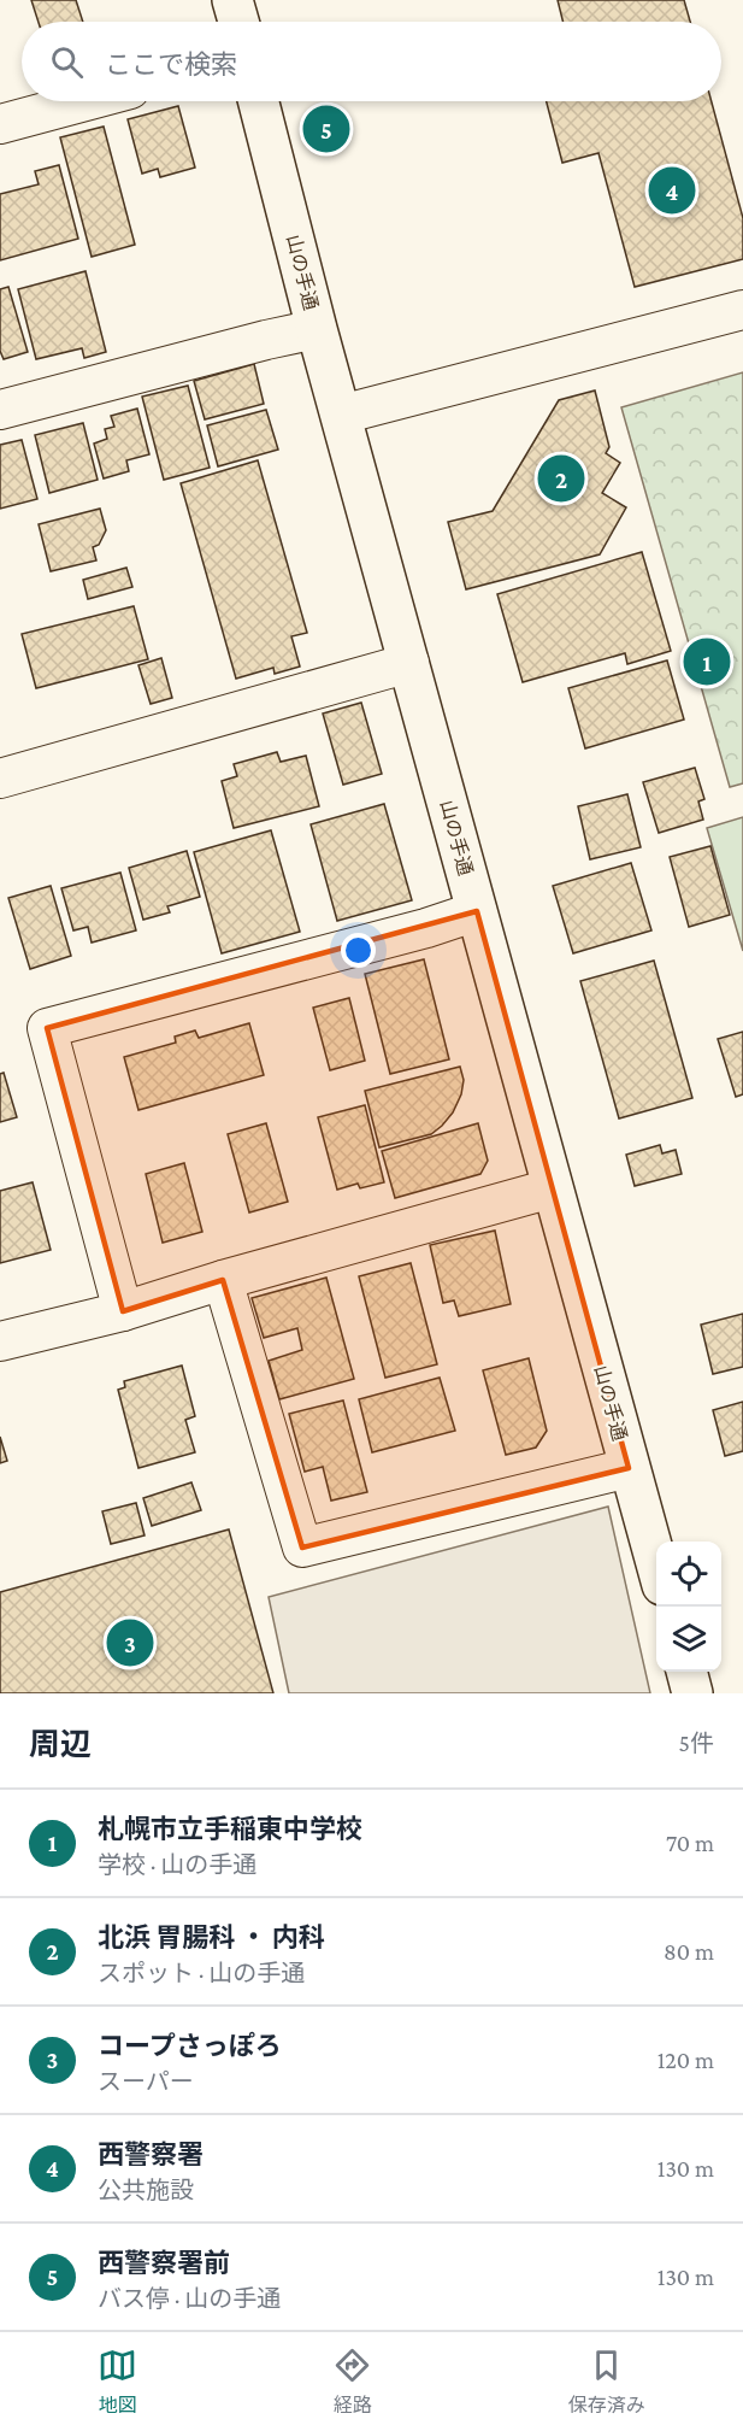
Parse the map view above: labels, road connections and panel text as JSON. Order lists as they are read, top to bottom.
{
  "streets": {
    "main road": ["山の手通"]
  },
  "page": {
    "search": "ここで検索",
    "pins": [
      "5",
      "4",
      "2",
      "1",
      "3"
    ],
    "heading": ["周辺", "5件"],
    "list": [
      {
        "mark": "1",
        "name": "札幌市立手稲東中学校",
        "note": "学校 · 山の手通",
        "value": "70 m"
      },
      {
        "mark": "2",
        "name": "北浜 胃腸科 ・ 内科",
        "note": "スポット · 山の手通",
        "value": "80 m"
      },
      {
        "mark": "3",
        "name": "コープさっぽろ",
        "note": "スーパー",
        "value": "120 m"
      },
      {
        "mark": "4",
        "name": "西警察署",
        "note": "公共施設",
        "value": "130 m"
      },
      {
        "mark": "5",
        "name": "西警察署前",
        "note": "バス停 · 山の手通",
        "value": "130 m"
      }
    ],
    "nav": ["地図", "経路", "保存済み"]
  }
}
